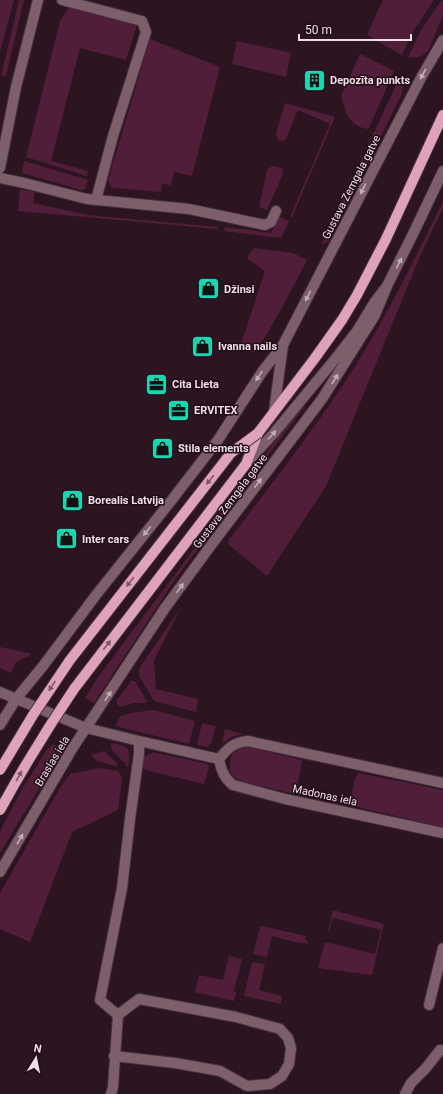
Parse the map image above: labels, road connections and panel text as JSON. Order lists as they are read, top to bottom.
{
  "streets": {
    "main road": ["Gustava Zemgala gatve"],
    "street": ["Braslas iela", "Madonas iela"]
  },
  "crossings": [
    ["Gustava Zemgala gatve", "Braslas iela"]
  ],
  "one_way": ["Braslas iela"],
  "places": {
    "building": ["Depozīta punkts"],
    "shop": [
      "Džinsi",
      "Ivanna nails",
      "Stila elements",
      "Borealis Latvija",
      "Inter cars"
    ],
    "office": ["Cita Lieta", "ERVITEX"]
  },
  "scale_bar": "50 m",
  "north": "top"
}
